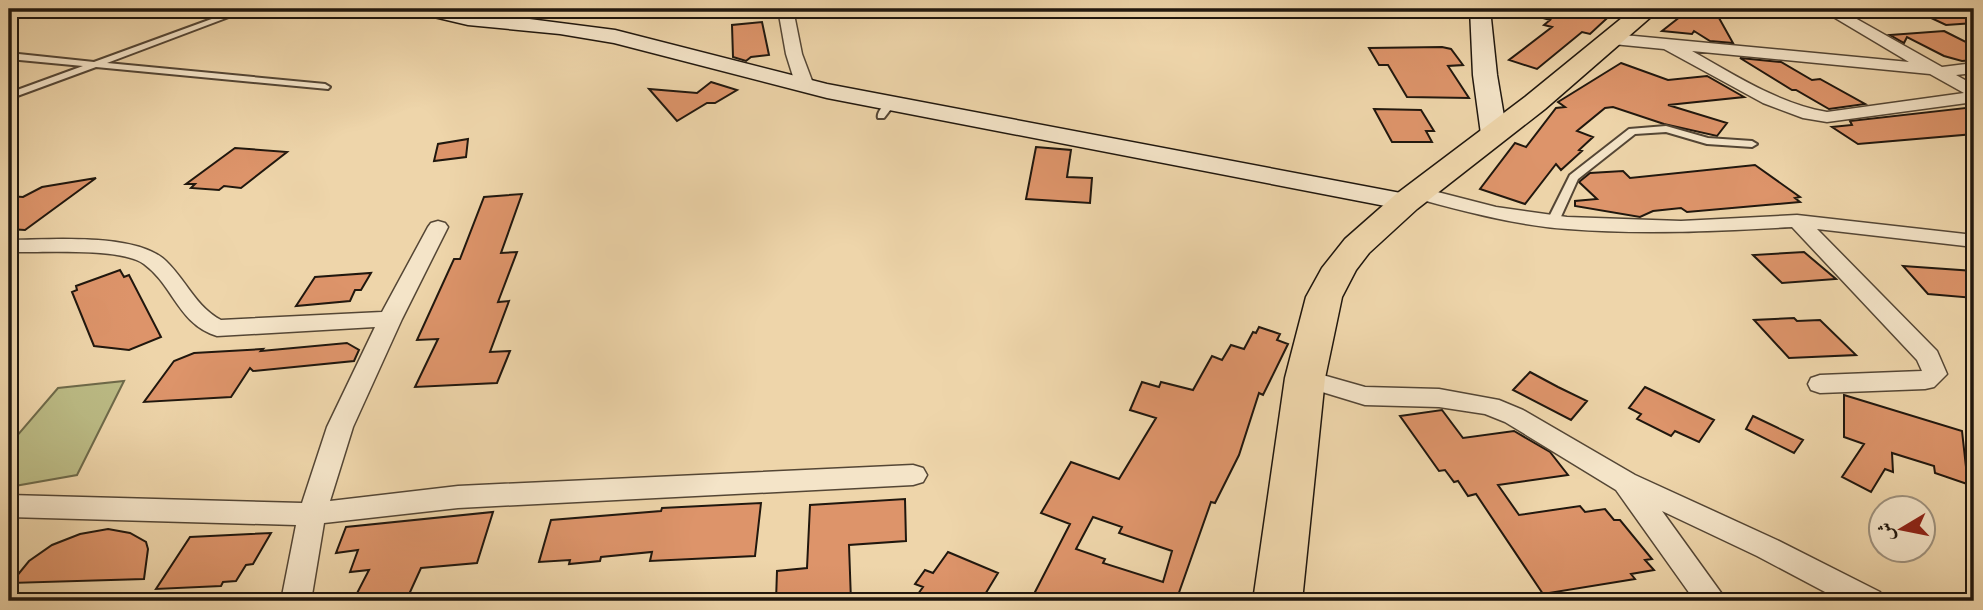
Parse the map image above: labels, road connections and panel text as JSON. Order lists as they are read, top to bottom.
{
  "north": "left"
}
